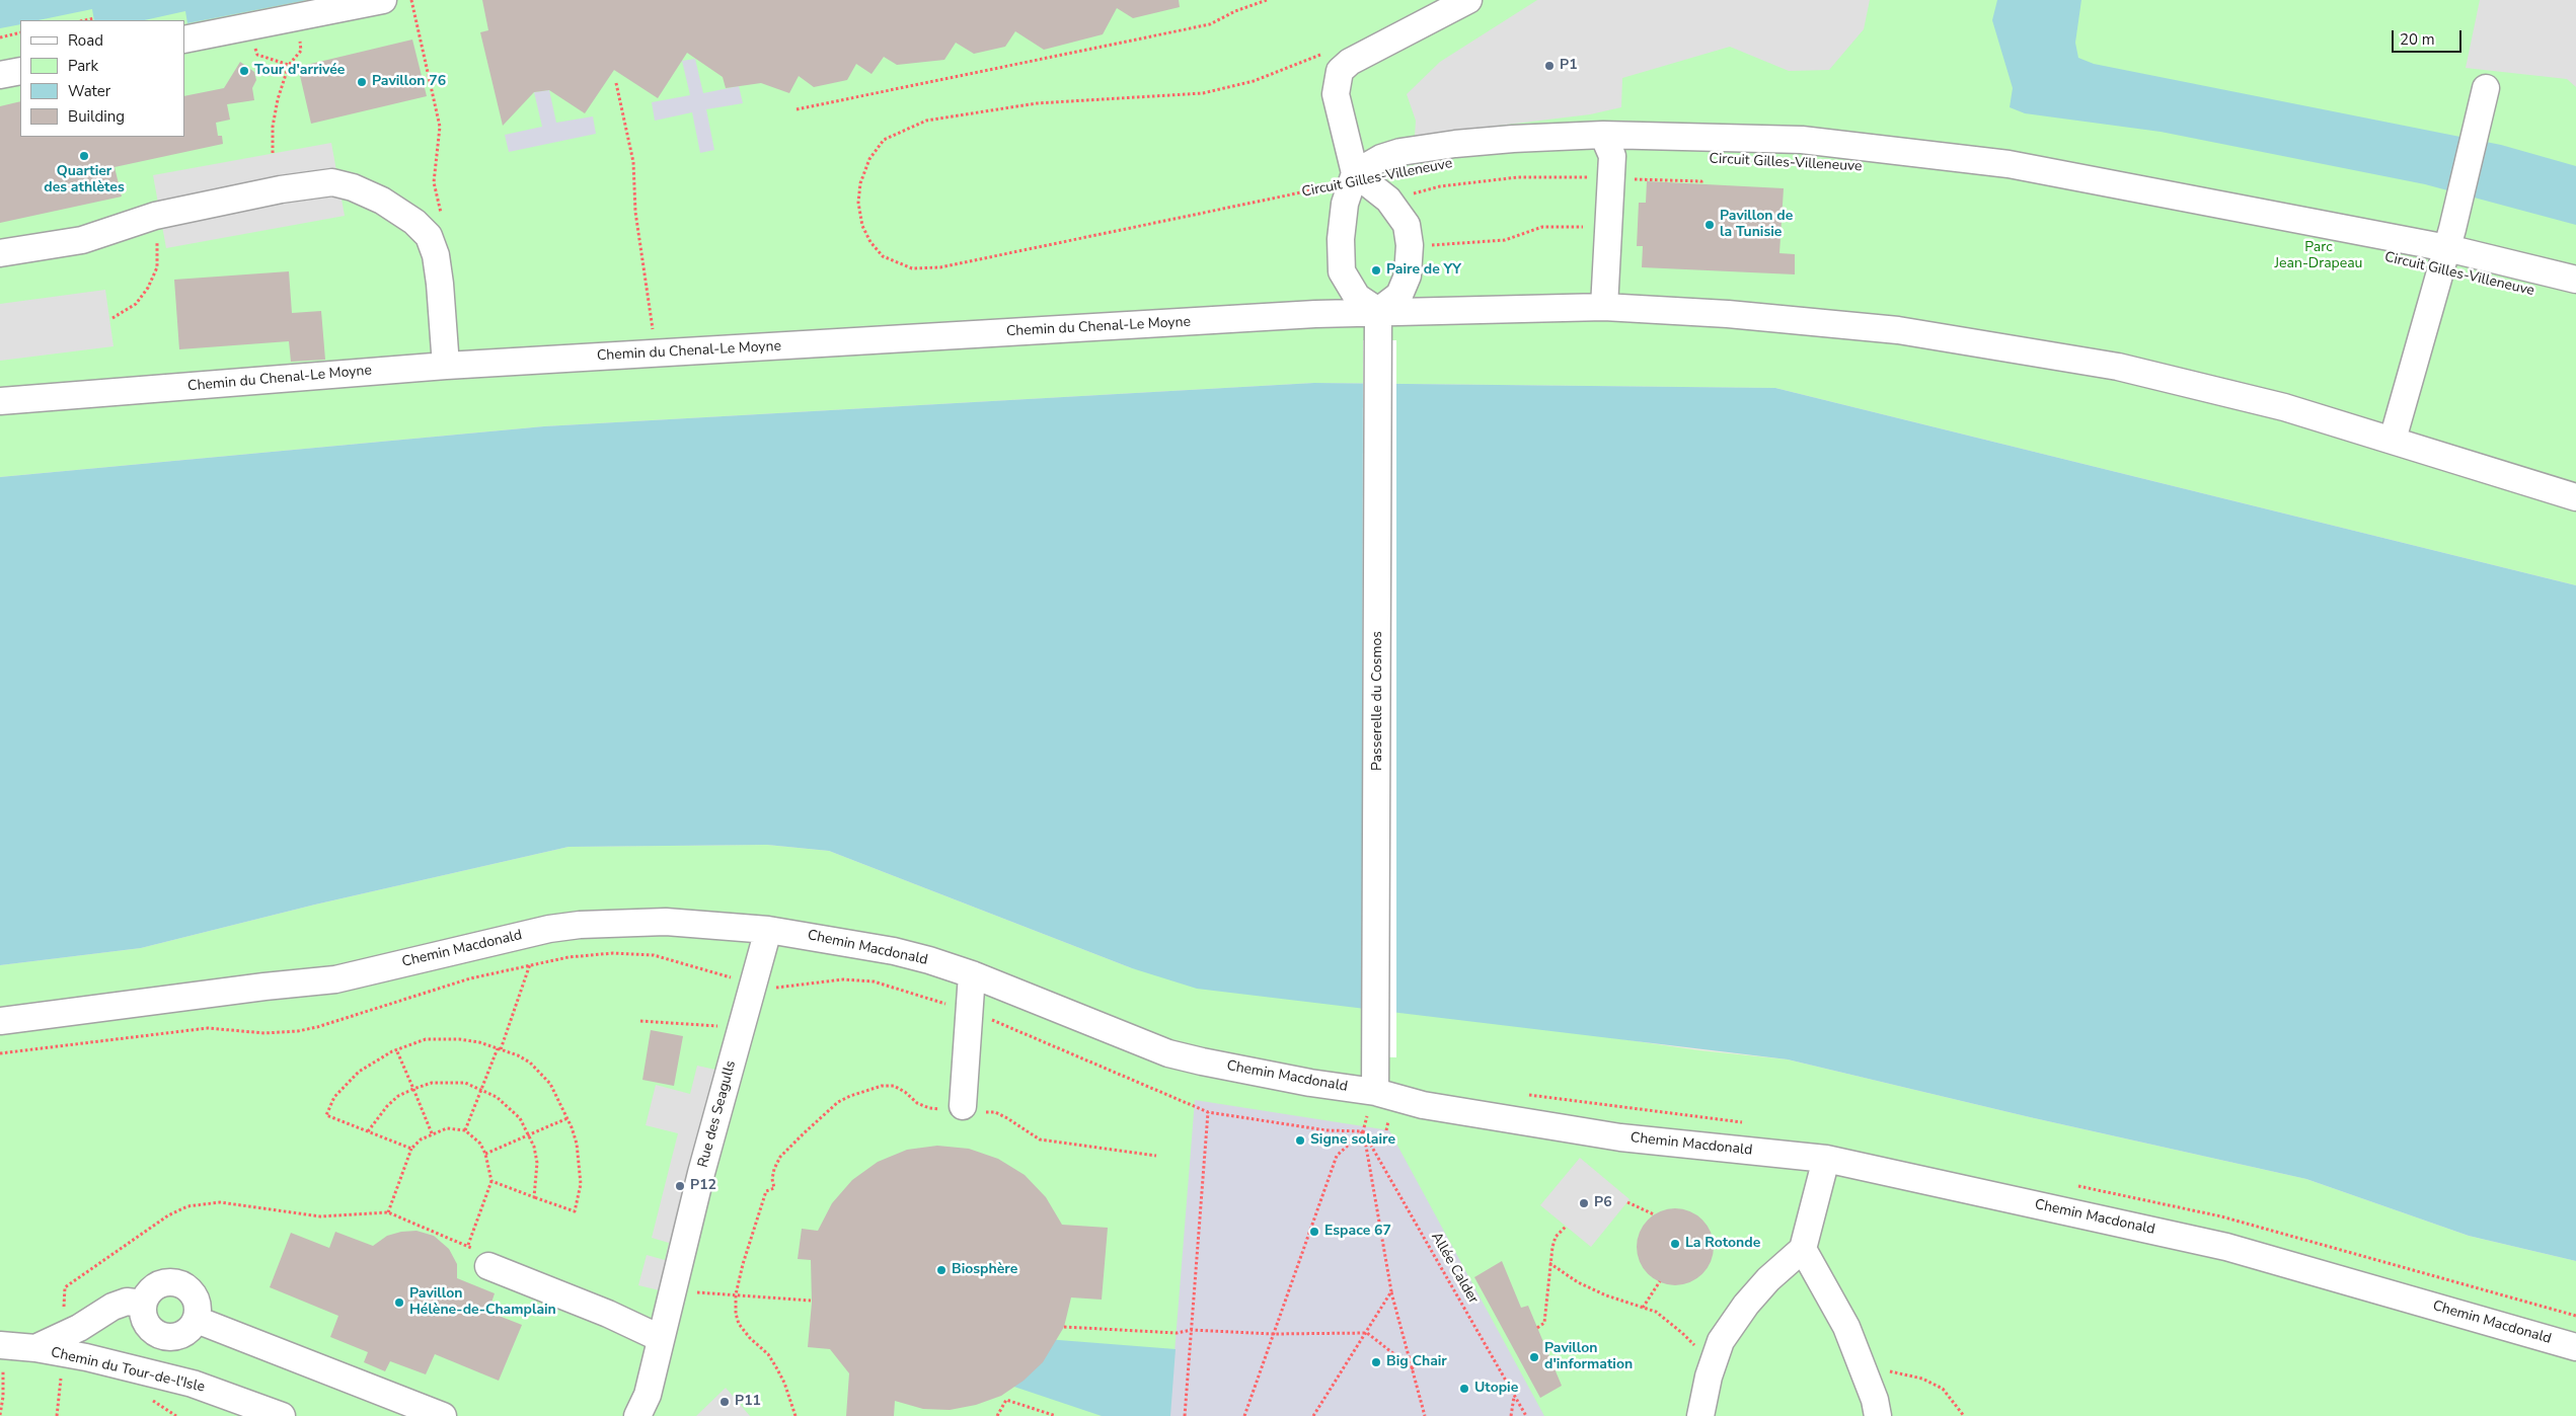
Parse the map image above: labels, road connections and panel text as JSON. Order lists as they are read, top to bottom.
{
  "streets": {
    "street": [
      "Circuit Gilles-Villeneuve",
      "Chemin du Chenal-Le Moyne",
      "Passerelle du Cosmos",
      "Chemin Macdonald",
      "Rue des Seagulls",
      "Chemin du Tour-de-l'Isle"
    ],
    "path": ["Allée Calder"]
  },
  "crossings": [
    ["Chemin du Chenal-Le Moyne", "Passerelle du Cosmos"],
    ["Passerelle du Cosmos", "Chemin Macdonald"],
    ["Chemin Macdonald", "Rue des Seagulls"]
  ],
  "parks": ["Parc Jean-Drapeau"],
  "places": [
    "P1",
    "Tour d'arrivée",
    "Pavillon 76",
    "Quartier des athlètes",
    "Pavillon de la Tunisie",
    "Paire de YY",
    "Signe solaire",
    "P12",
    "P6",
    "Espace 67",
    "La Rotonde",
    "Biosphère",
    "Pavillon Hélène-de-Champlain",
    "Pavillon d'information",
    "Big Chair",
    "Utopie",
    "P11"
  ],
  "legend": [
    "Road",
    "Park",
    "Water",
    "Building"
  ],
  "scale_bar": "20 m"
}
